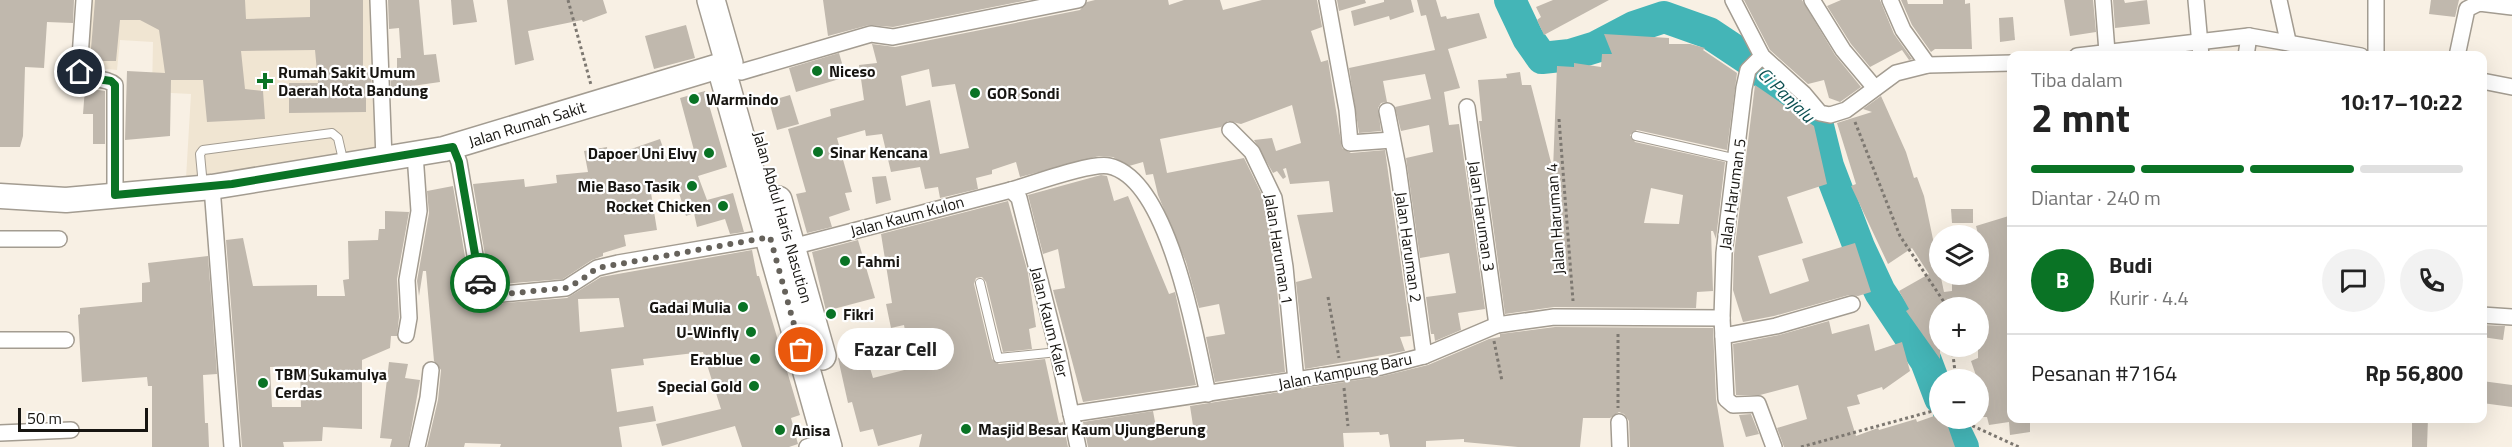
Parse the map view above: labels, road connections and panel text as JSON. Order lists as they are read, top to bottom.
{
  "streets": {
    "highway": ["Jalan Abdul Haris Nasution"],
    "main road": ["Jalan Rumah Sakit"],
    "street": [
      "Jalan Haruman 5",
      "Jalan Kaum Kulon",
      "Jalan Haruman 3",
      "Jalan Haruman 2",
      "Jalan Haruman 1",
      "Jalan Kaum Kaler",
      "Jalan Kampung Baru"
    ],
    "path": ["Jalan Haruman 4"]
  },
  "crossings": [
    ["Jalan Rumah Sakit", "Jalan Kaum Kulon"],
    ["Jalan Rumah Sakit", "Jalan Abdul Haris Nasution"],
    ["Jalan Haruman 5", "Jalan Kampung Baru"],
    ["Jalan Kaum Kulon", "Jalan Abdul Haris Nasution"],
    ["Jalan Kaum Kulon", "Jalan Kaum Kaler"],
    ["Jalan Kaum Kulon", "Jalan Kampung Baru"],
    ["Jalan Haruman 3", "Jalan Kampung Baru"],
    ["Jalan Haruman 4", "Jalan Kampung Baru"],
    ["Jalan Haruman 2", "Jalan Kampung Baru"],
    ["Jalan Haruman 1", "Jalan Kampung Baru"],
    ["Jalan Kaum Kaler", "Jalan Kampung Baru"]
  ],
  "water": ["Ci Panjalu"],
  "places": {
    "other": [
      "Niceso",
      "GOR Sondi",
      "Warmindo",
      "Sinar Kencana",
      "Dapoer Uni Elvy",
      "Mie Baso Tasik",
      "Rocket Chicken",
      "Fahmi",
      "Gadai Mulia",
      "Fikri",
      "U-Winfly",
      "Fazar Cell",
      "Erablue",
      "TBM Sukamulya Cerdas",
      "Special Gold",
      "Masjid Besar Kaum UjungBerung",
      "Anisa"
    ],
    "health": ["Rumah Sakit Umum Daerah Kota Bandung"]
  },
  "scale_bar": "50 m",
  "page": {
    "heading": ["2 mnt", "Tiba dalam", "10:17–10:22"],
    "panel": [
      "Budi",
      "Kurir · 4.4",
      "Pesanan #7164",
      "Rp 56,800"
    ],
    "bar": "Diantar · 240 m",
    "map_buttons": ["+", "−"],
    "round": "B",
    "bubble": "Fazar Cell",
    "scale": "50 m"
  }
}
